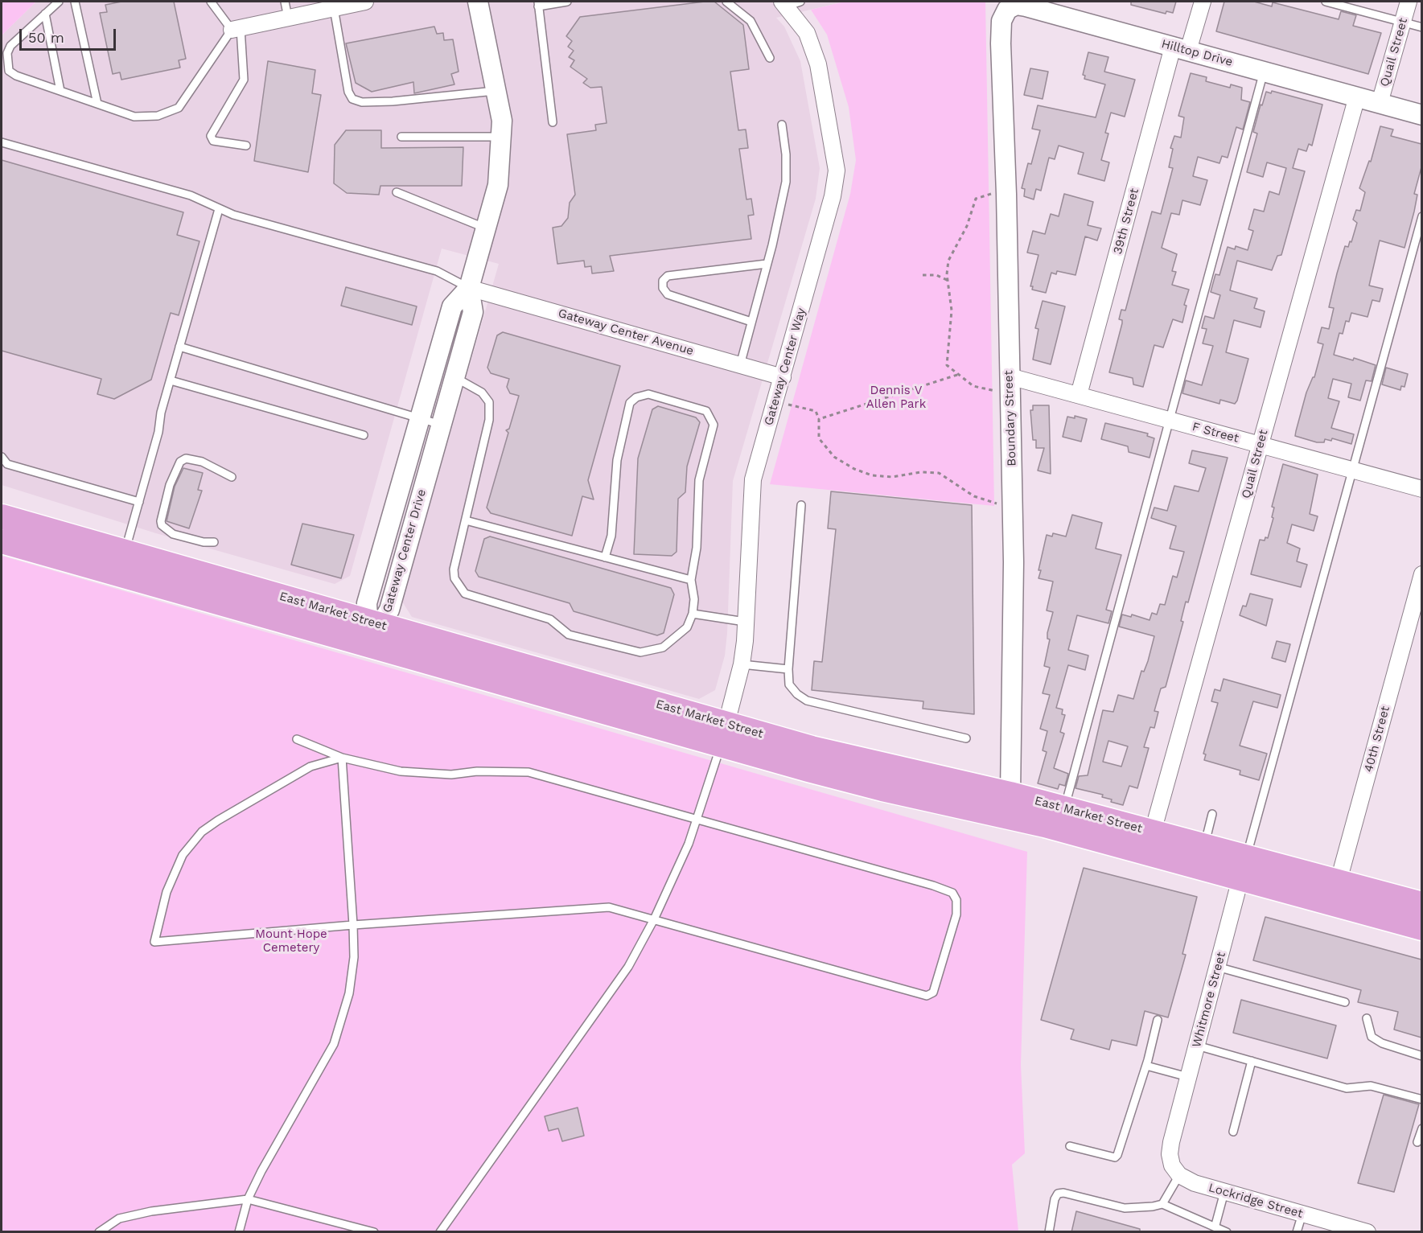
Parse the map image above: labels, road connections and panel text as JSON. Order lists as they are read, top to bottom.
{
  "streets": {
    "main road": ["East Market Street"],
    "street": [
      "Quail Street",
      "Hilltop Drive",
      "39th Street",
      "Gateway Center Avenue",
      "Gateway Center Way",
      "Boundary Street",
      "F Street",
      "Gateway Center Drive",
      "40th Street",
      "Whitmore Street",
      "Lockridge Street"
    ]
  },
  "crossings": [
    ["Quail Street", "Hilltop Drive"],
    ["Quail Street", "F Street"],
    ["Quail Street", "East Market Street"],
    ["Hilltop Drive", "39th Street"],
    ["Hilltop Drive", "Boundary Street"],
    ["39th Street", "F Street"],
    ["Gateway Center Avenue", "Gateway Center Way"],
    ["Gateway Center Avenue", "Gateway Center Drive"],
    ["Gateway Center Way", "East Market Street"],
    ["Boundary Street", "F Street"],
    ["Boundary Street", "East Market Street"],
    ["Gateway Center Drive", "East Market Street"],
    ["East Market Street", "40th Street"],
    ["East Market Street", "Whitmore Street"],
    ["Whitmore Street", "Lockridge Street"]
  ],
  "parks": ["Dennis V Allen Park", "Mount Hope Cemetery"],
  "scale_bar": "50 m"
}
